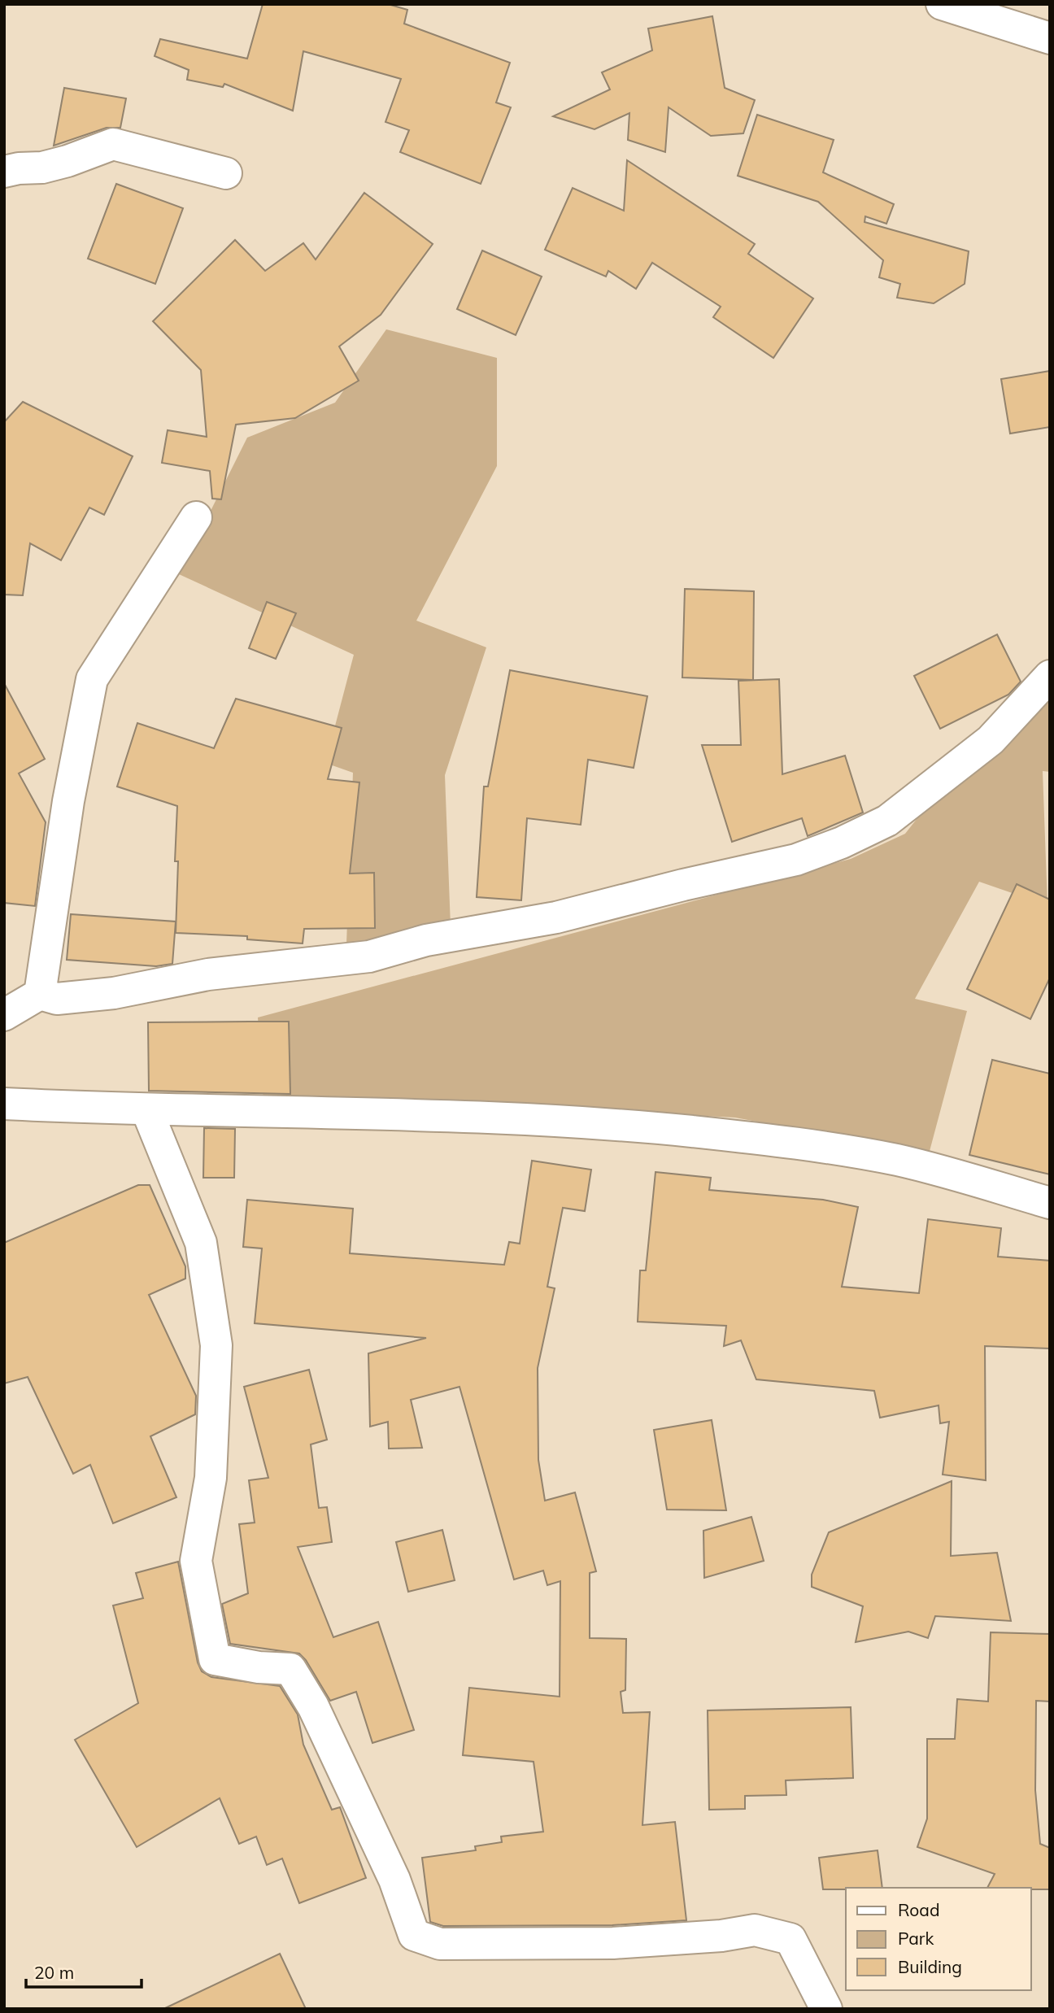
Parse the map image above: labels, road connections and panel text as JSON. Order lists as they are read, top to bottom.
{
  "legend": ["Road", "Park", "Building"],
  "scale_bar": "20 m"
}
